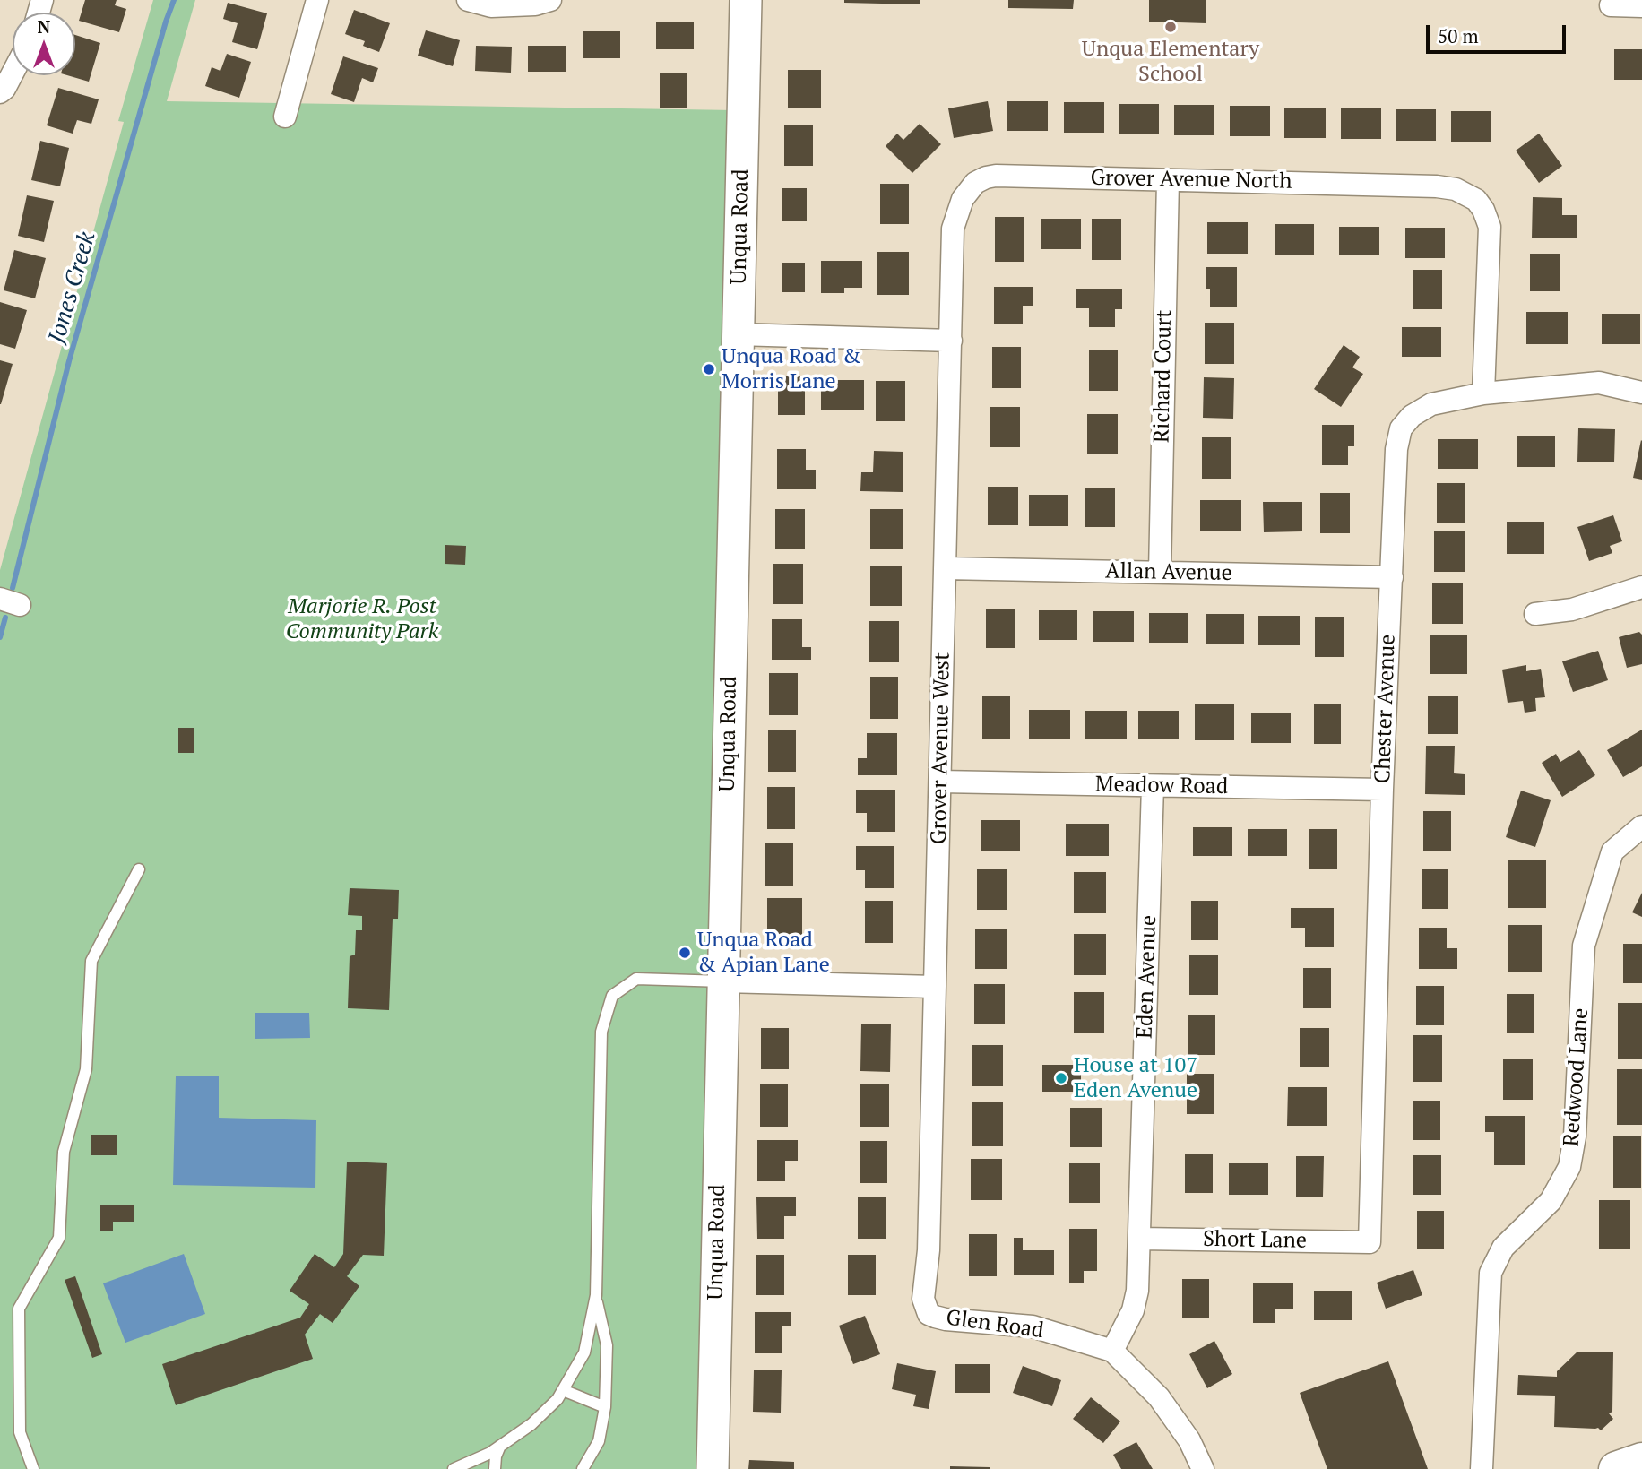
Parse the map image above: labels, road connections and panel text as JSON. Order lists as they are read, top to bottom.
{
  "streets": {
    "street": [
      "Grover Avenue North",
      "Unqua Road",
      "Richard Court",
      "Allan Avenue",
      "Chester Avenue",
      "Grover Avenue West",
      "Meadow Road",
      "Eden Avenue",
      "Redwood Lane",
      "Short Lane",
      "Glen Road"
    ]
  },
  "crossings": [
    ["Grover Avenue North", "Richard Court"],
    ["Grover Avenue North", "Chester Avenue"],
    ["Grover Avenue North", "Grover Avenue West"],
    ["Richard Court", "Allan Avenue"],
    ["Allan Avenue", "Chester Avenue"],
    ["Allan Avenue", "Grover Avenue West"],
    ["Chester Avenue", "Meadow Road"],
    ["Chester Avenue", "Short Lane"],
    ["Grover Avenue West", "Meadow Road"],
    ["Grover Avenue West", "Glen Road"],
    ["Meadow Road", "Eden Avenue"],
    ["Eden Avenue", "Short Lane"],
    ["Eden Avenue", "Glen Road"]
  ],
  "water": ["Jones Creek"],
  "parks": ["Marjorie R. Post Community Park"],
  "places": [
    "Unqua Elementary School",
    "Unqua Road & Morris Lane",
    "Unqua Road & Apian Lane",
    "House at 107 Eden Avenue"
  ],
  "scale_bar": "50 m",
  "north": "top"
}
